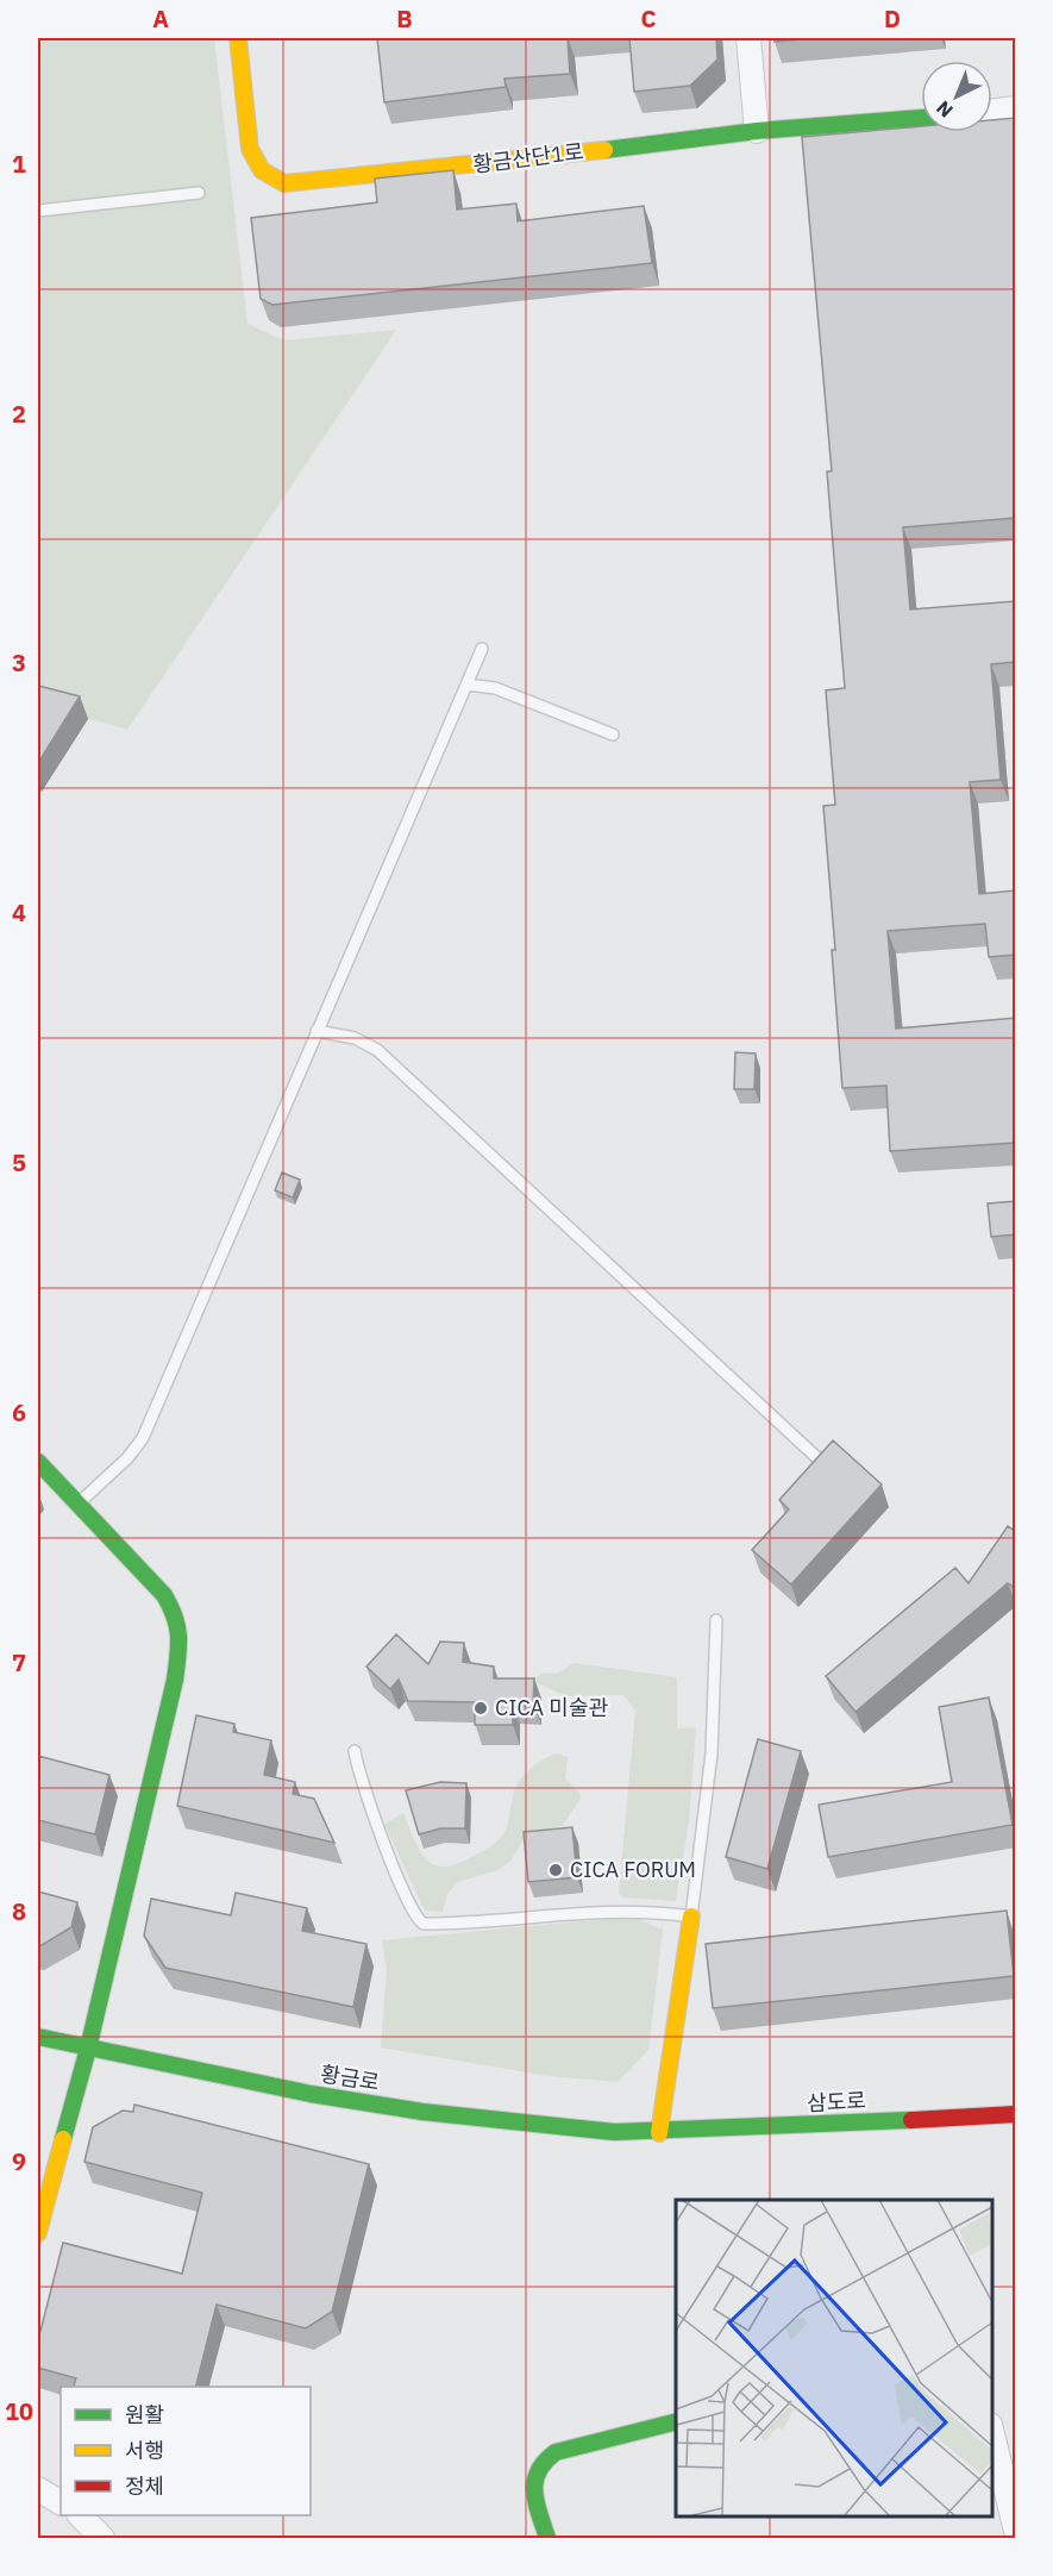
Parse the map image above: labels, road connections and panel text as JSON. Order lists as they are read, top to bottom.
{
  "streets": {
    "street": ["황금산단1로", "황금로", "삼도로"]
  },
  "crossings": [
    ["황금로", "삼도로"]
  ],
  "places": ["CICA 미술관", "CICA FORUM"],
  "legend": ["원활", "서행", "정체"],
  "north": "bottom left",
  "grid": {
    "columns": [
      "A",
      "B",
      "C",
      "D"
    ],
    "rows": [
      "1",
      "2",
      "3",
      "4",
      "5",
      "6",
      "7",
      "8",
      "9",
      "10"
    ]
  }
}
